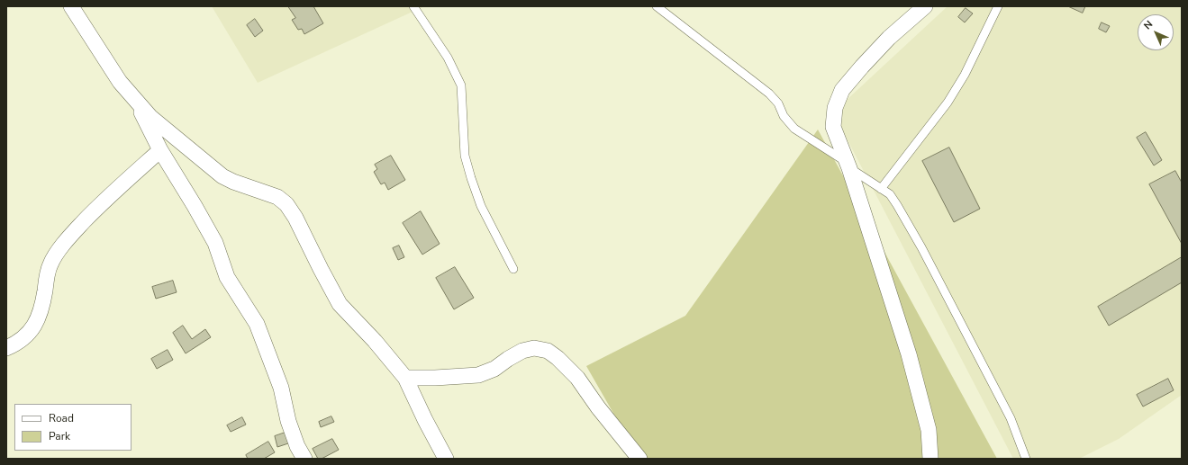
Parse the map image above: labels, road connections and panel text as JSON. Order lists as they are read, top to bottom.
{
  "legend": ["Road", "Park"],
  "north": "top left"
}
